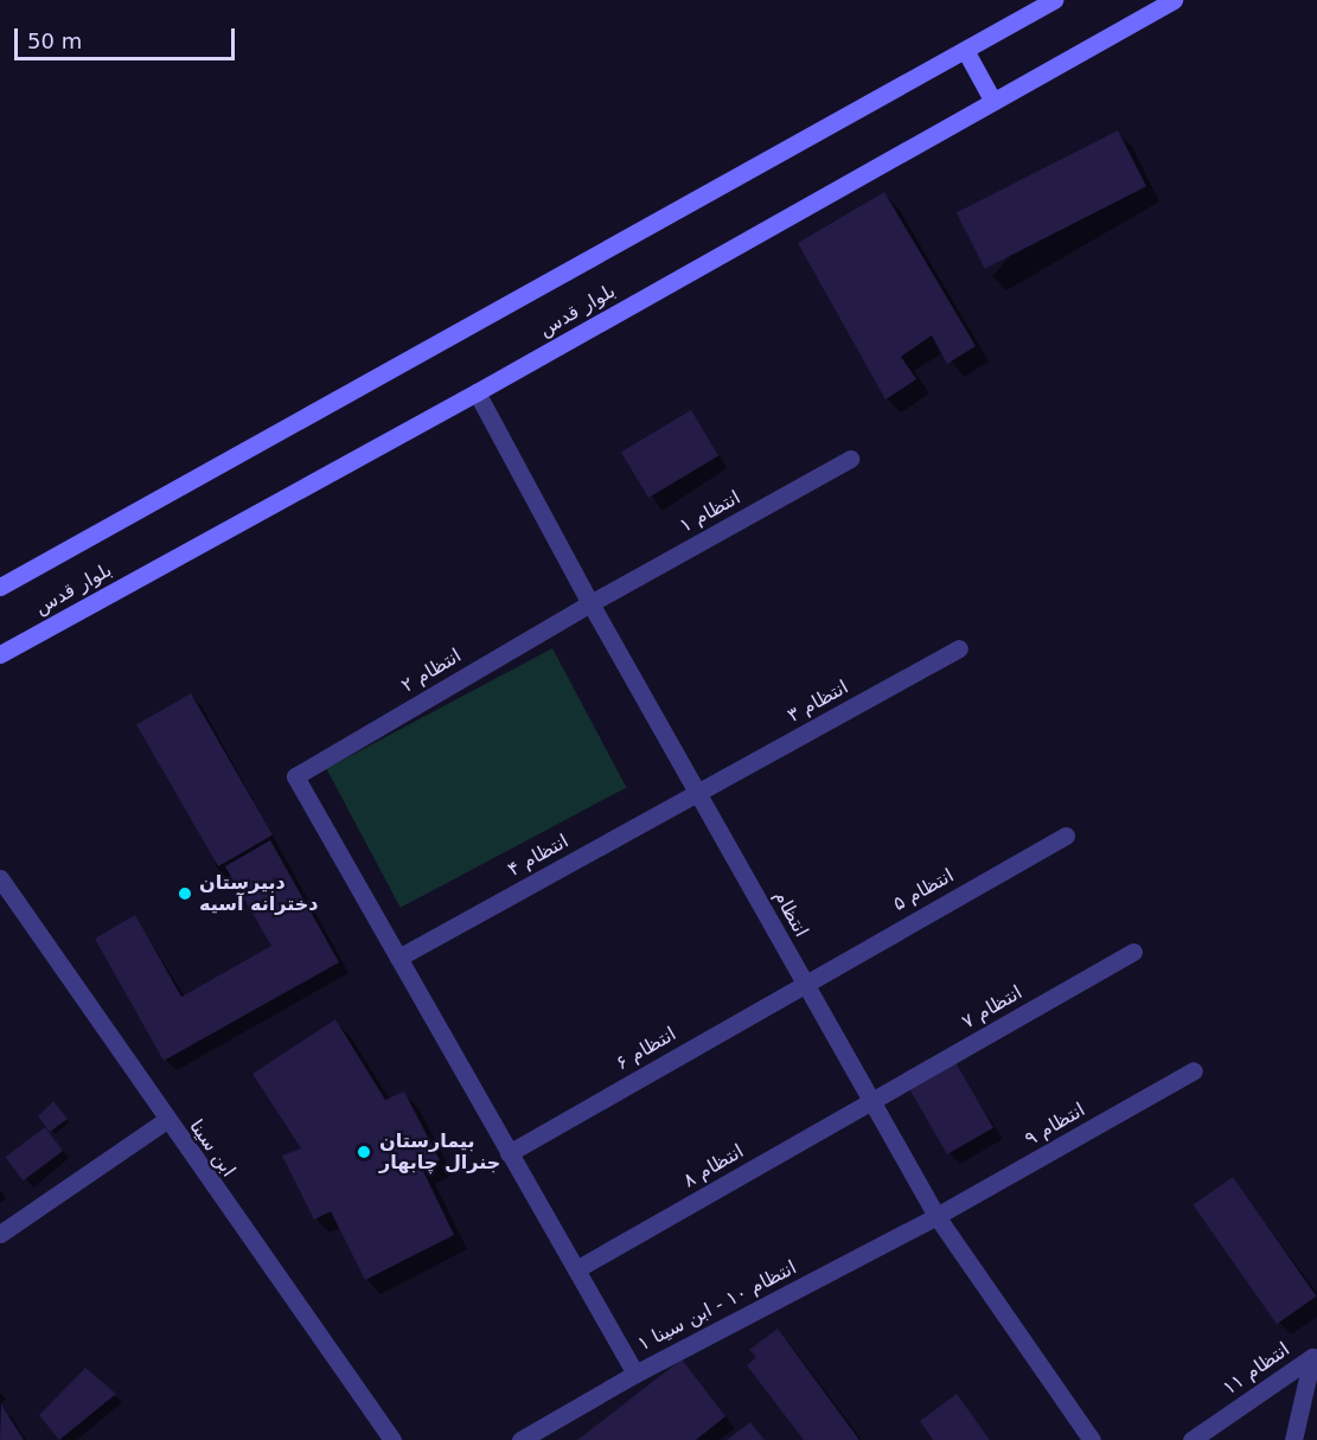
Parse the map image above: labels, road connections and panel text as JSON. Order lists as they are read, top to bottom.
{
  "streets": {
    "main road": ["بلوار قدس"],
    "street": [
      "انتظام ۱",
      "انتظام ۲",
      "انتظام ۳",
      "انتظام ۴",
      "انتظام ۵",
      "انتظام",
      "انتظام ۷",
      "انتظام ۶",
      "انتظام ۹",
      "ابن سینا",
      "انتظام ۸",
      "انتظام ۱۰ - ابن سینا ۱",
      "انتظام ۱۱"
    ]
  },
  "crossings": [
    ["بلوار قدس", "انتظام"],
    ["انتظام ۱", "انتظام ۲"],
    ["انتظام ۱", "انتظام"],
    ["انتظام ۲", "انتظام ۴"],
    ["انتظام ۲", "انتظام"],
    ["انتظام ۳", "انتظام ۴"],
    ["انتظام ۳", "انتظام"],
    ["انتظام ۴", "انتظام"],
    ["انتظام ۵", "انتظام"],
    ["انتظام ۵", "انتظام ۶"],
    ["انتظام", "انتظام ۷"],
    ["انتظام", "انتظام ۶"],
    ["انتظام", "انتظام ۹"],
    ["انتظام", "انتظام ۸"],
    ["انتظام", "انتظام ۱۰ - ابن سینا ۱"],
    ["انتظام ۷", "انتظام ۸"],
    ["انتظام ۹", "انتظام ۱۰ - ابن سینا ۱"]
  ],
  "places": ["دبیرستان دخترانه آسیه", "بیمارستان جنرال چابهار"],
  "scale_bar": "50 m"
}
